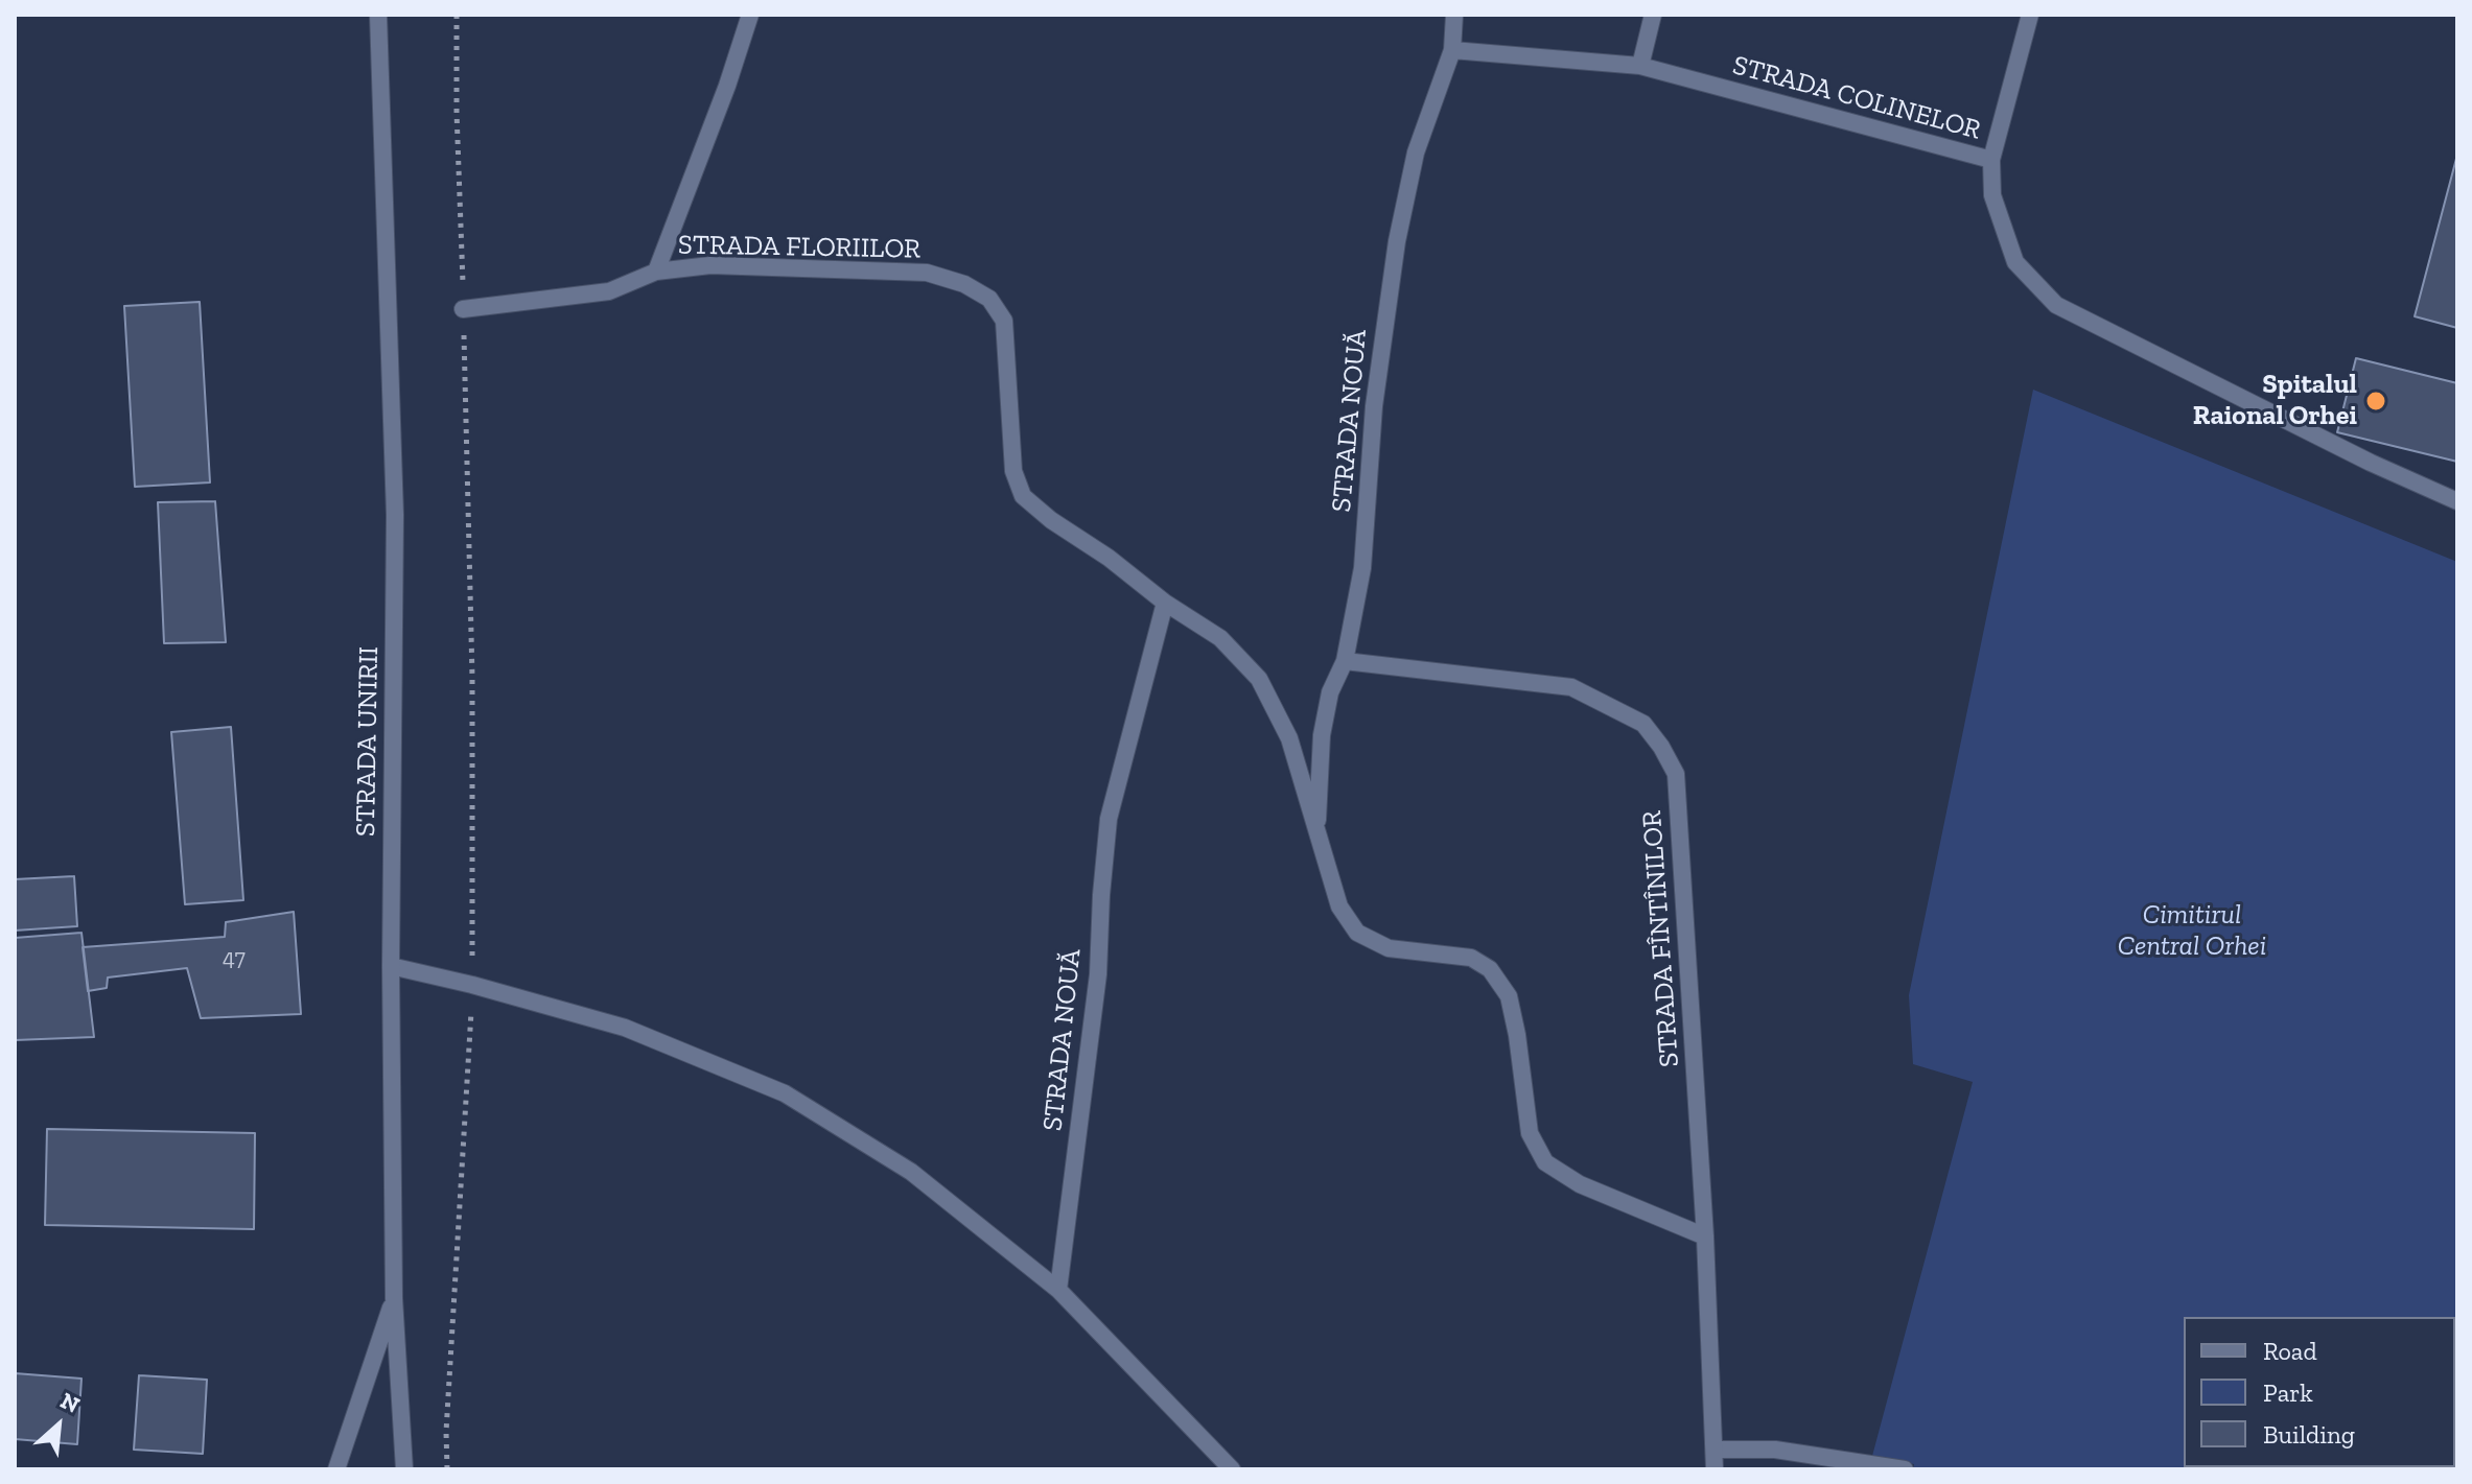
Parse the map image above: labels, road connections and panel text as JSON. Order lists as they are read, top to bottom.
{
  "streets": {
    "street": [
      "STRADA COLINELOR",
      "STRADA FLORIILOR",
      "STRADA NOUĂ",
      "STRADA UNIRII",
      "STRADA FÎNTÎNILOR"
    ]
  },
  "crossings": [
    ["STRADA COLINELOR", "STRADA NOUĂ"],
    ["STRADA FLORIILOR", "STRADA NOUĂ"],
    ["STRADA FLORIILOR", "STRADA FÎNTÎNILOR"],
    ["STRADA NOUĂ", "STRADA FÎNTÎNILOR"]
  ],
  "parks": ["Cimitirul Central Orhei"],
  "places": ["Spitalul Raional Orhei"],
  "house_numbers": ["47"],
  "legend": ["Road", "Park", "Building"],
  "north": "top right"
}
